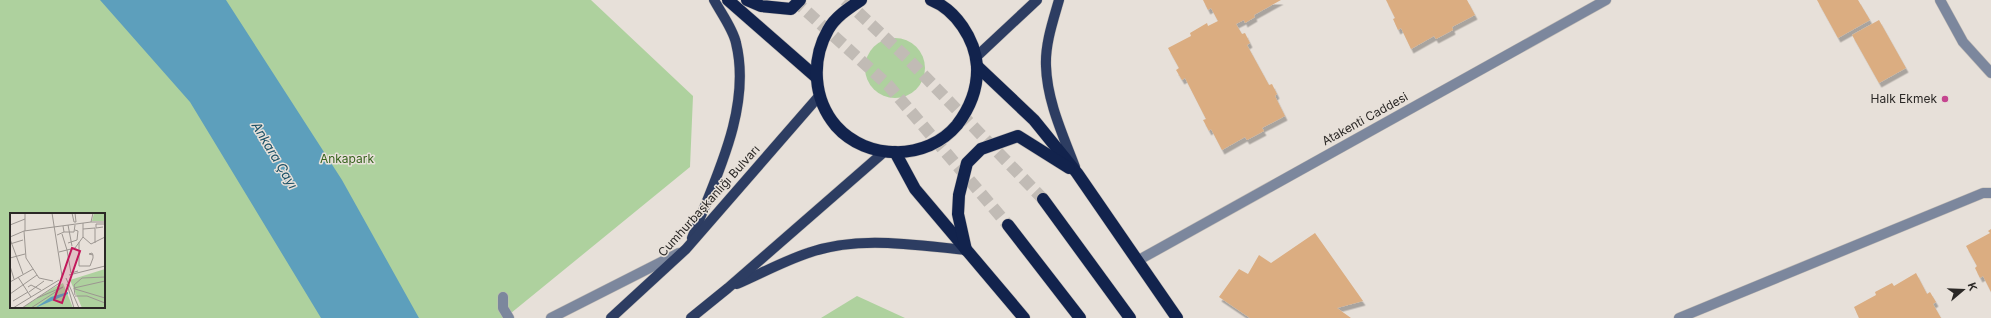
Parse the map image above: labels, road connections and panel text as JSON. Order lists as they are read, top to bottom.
{
  "streets": {
    "main road": ["Cumhurbaşkanlığı Bulvarı"],
    "street": ["Atakenti Caddesi"]
  },
  "water": ["Ankara Çayı"],
  "parks": ["Ankapark"],
  "places": ["Halk Ekmek"],
  "north": "right"
}
